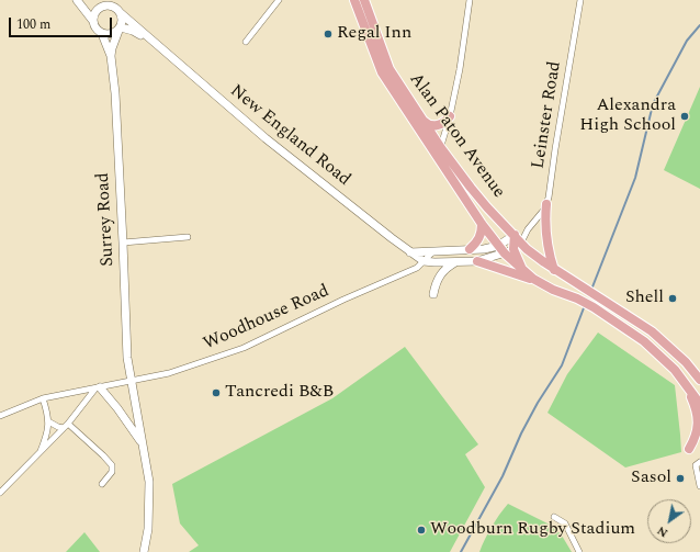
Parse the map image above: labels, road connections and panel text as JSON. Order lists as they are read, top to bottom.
{
  "streets": {
    "main road": ["Alan Paton Avenue"],
    "street": [
      "Leinster Road",
      "New England Road",
      "Surrey Road",
      "Woodhouse Road"
    ]
  },
  "crossings": [
    ["Leinster Road", "Alan Paton Avenue"],
    ["New England Road", "Surrey Road"],
    ["New England Road", "Woodhouse Road"],
    ["Surrey Road", "Woodhouse Road"]
  ],
  "places": [
    "Regal Inn",
    "Alexandra High School",
    "Shell",
    "Tancredi B&B",
    "Sasol",
    "Woodburn Rugby Stadium"
  ],
  "scale_bar": "100 m",
  "north": "bottom left"
}
